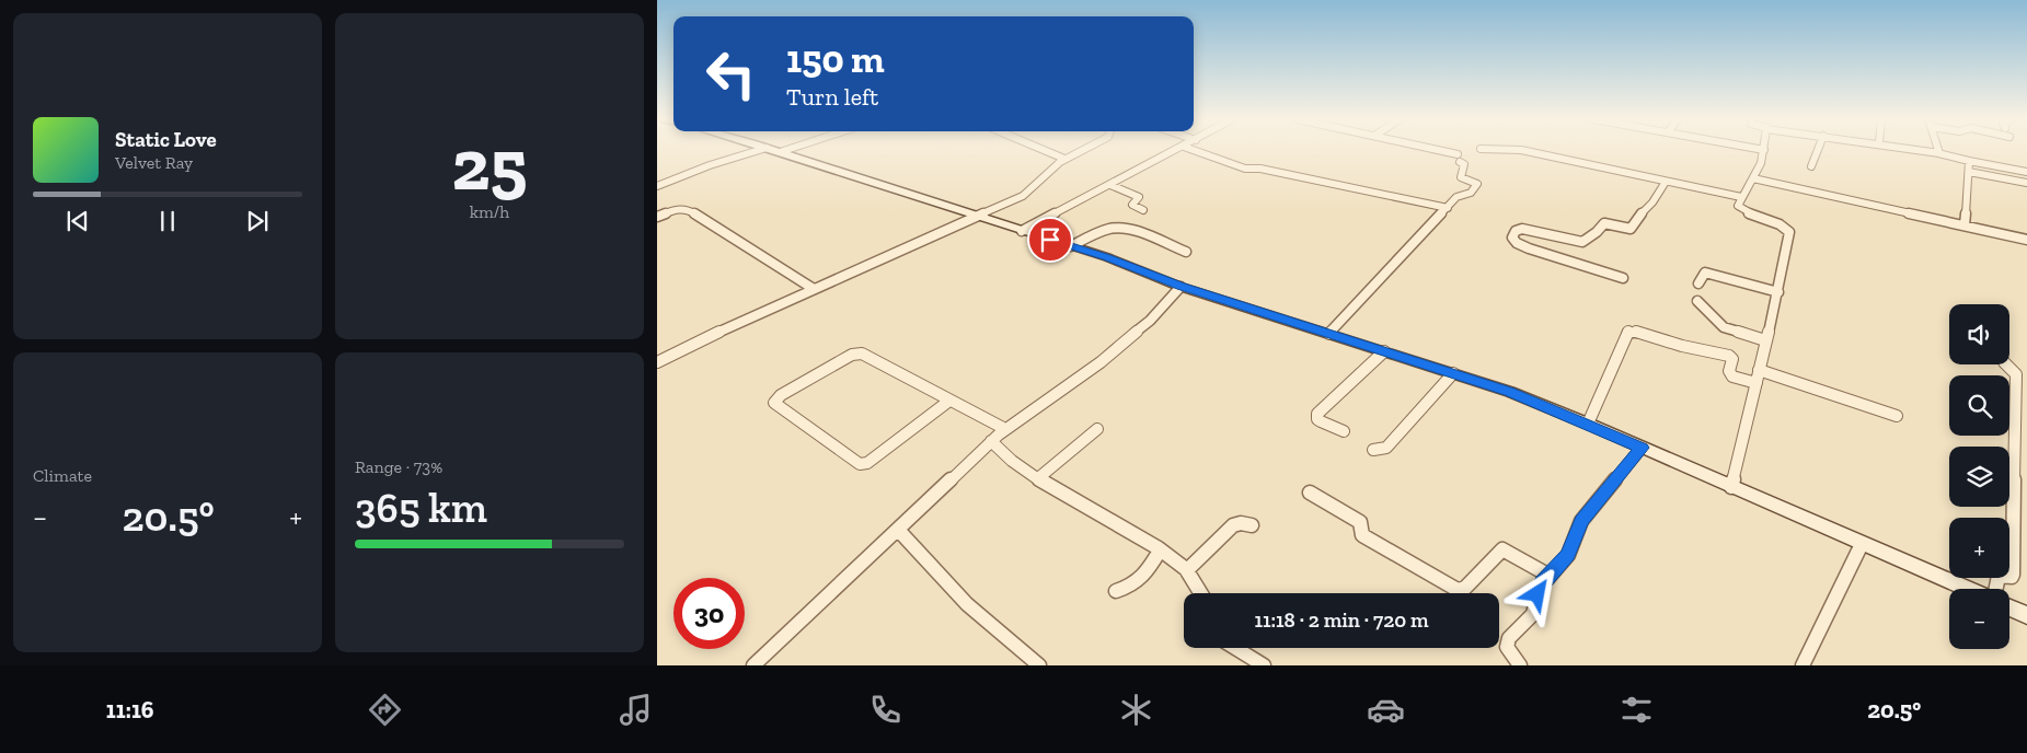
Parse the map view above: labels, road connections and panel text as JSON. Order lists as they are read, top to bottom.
{
  "page": {
    "tile": [
      ["25", "km/h"],
      "Climate",
      ["Range · 73%", "365 km"]
    ],
    "turn": ["150 m", "Turn left"],
    "song": ["Static Love", "Velvet Ray"],
    "map_buttons": ["+", "−"],
    "heat": ["−", "20.5°", "+"],
    "limit": "30",
    "trip": "11:18 · 2 min · 720 m",
    "tabs": ["11:16", "20.5°"]
  }
}
